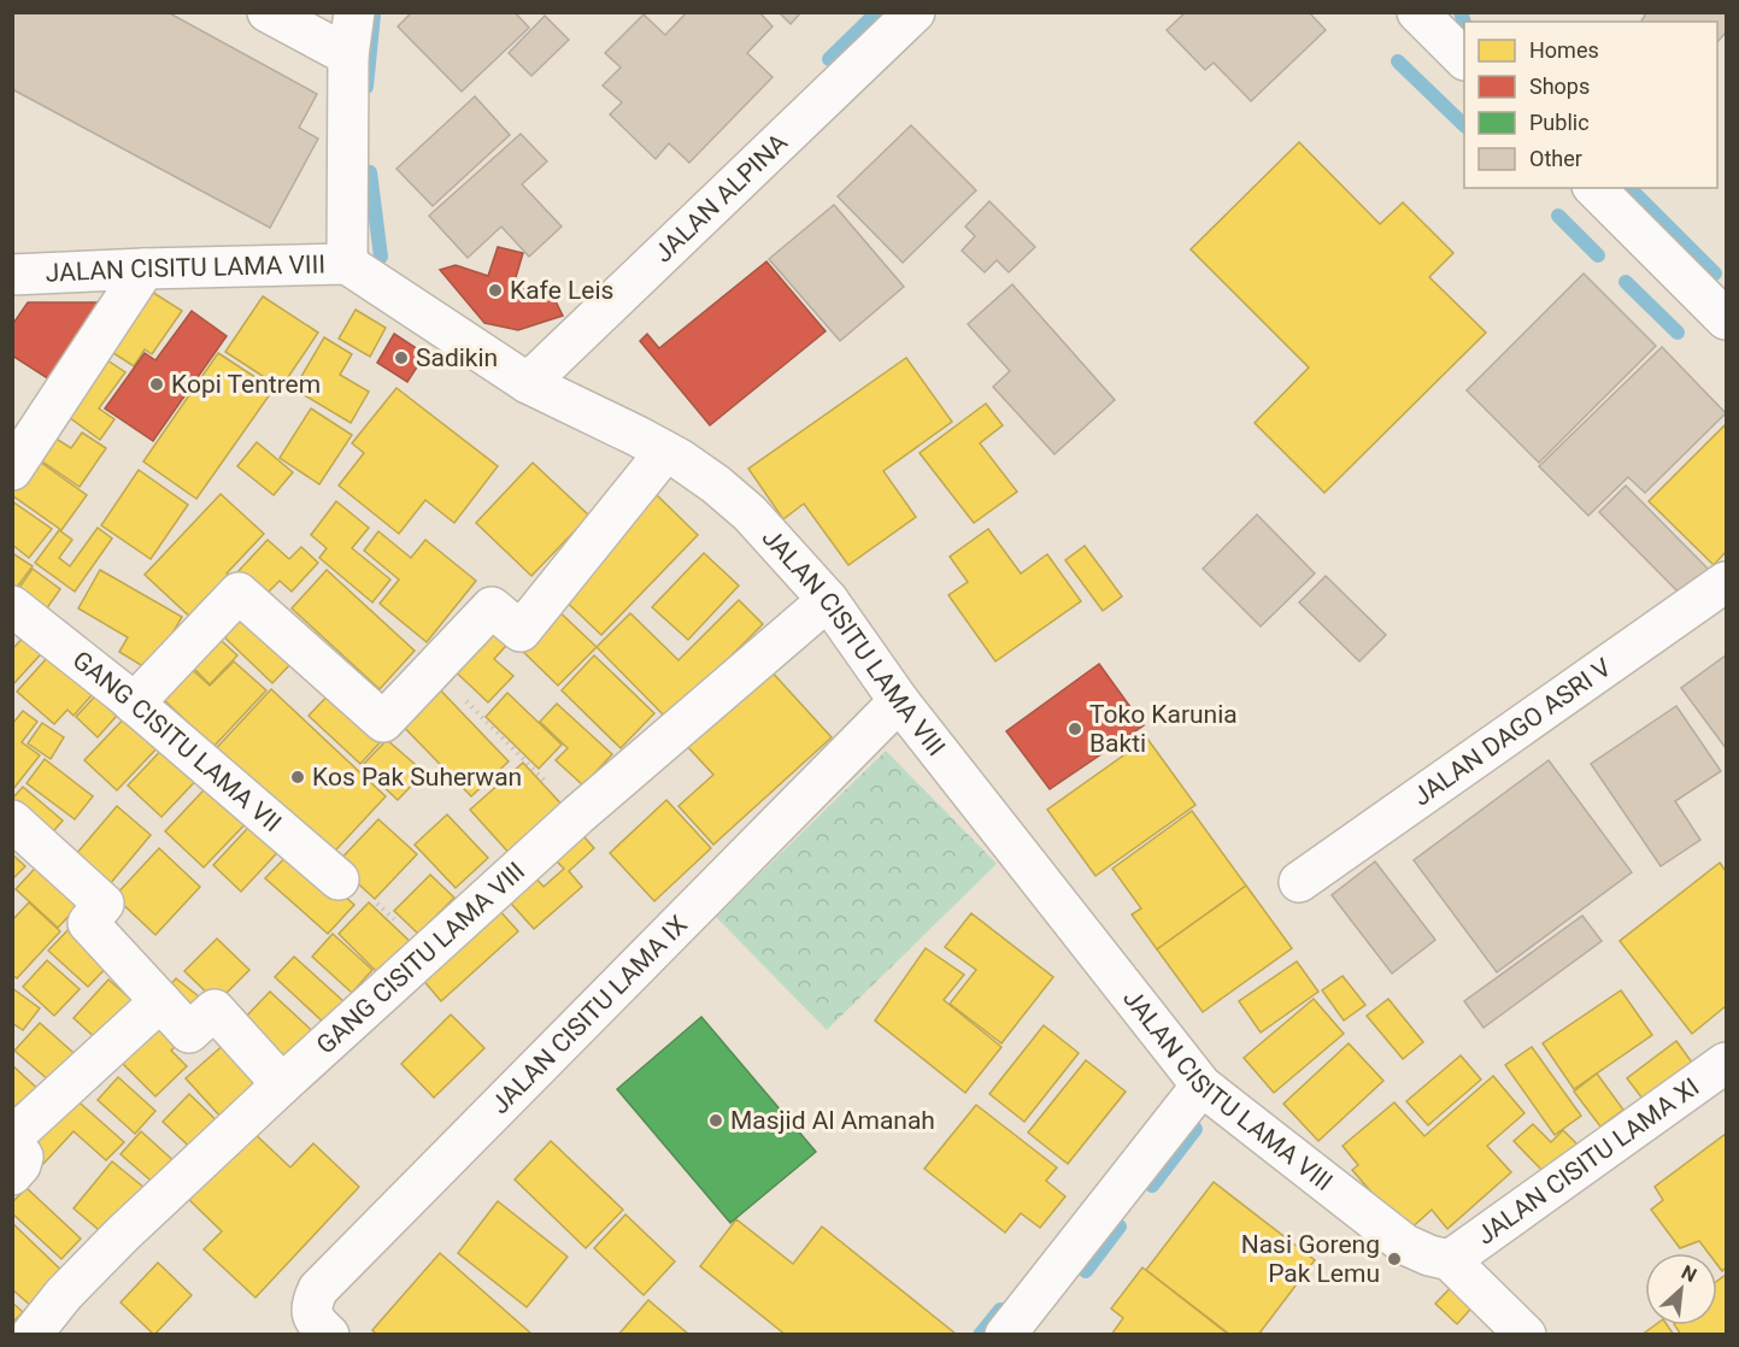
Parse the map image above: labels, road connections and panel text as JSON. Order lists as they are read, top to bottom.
{
  "streets": {
    "street": [
      "JALAN ALPINA",
      "JALAN CISITU LAMA VIII",
      "JALAN DAGO ASRI V",
      "GANG CISITU LAMA VII",
      "GANG CISITU LAMA VIII",
      "JALAN CISITU LAMA IX",
      "JALAN CISITU LAMA XI"
    ]
  },
  "crossings": [
    ["JALAN ALPINA", "JALAN CISITU LAMA VIII"],
    ["JALAN CISITU LAMA VIII", "GANG CISITU LAMA VIII"],
    ["JALAN CISITU LAMA VIII", "JALAN CISITU LAMA IX"],
    ["JALAN CISITU LAMA VIII", "JALAN CISITU LAMA XI"]
  ],
  "places": [
    "Kafe Leis",
    "Sadikin",
    "Kopi Tentrem",
    "Toko Karunia Bakti",
    "Kos Pak Suherwan",
    "Masjid Al Amanah",
    "Nasi Goreng Pak Lemu"
  ],
  "legend": [
    "Homes",
    "Shops",
    "Public",
    "Other"
  ],
  "north": "top right"
}
